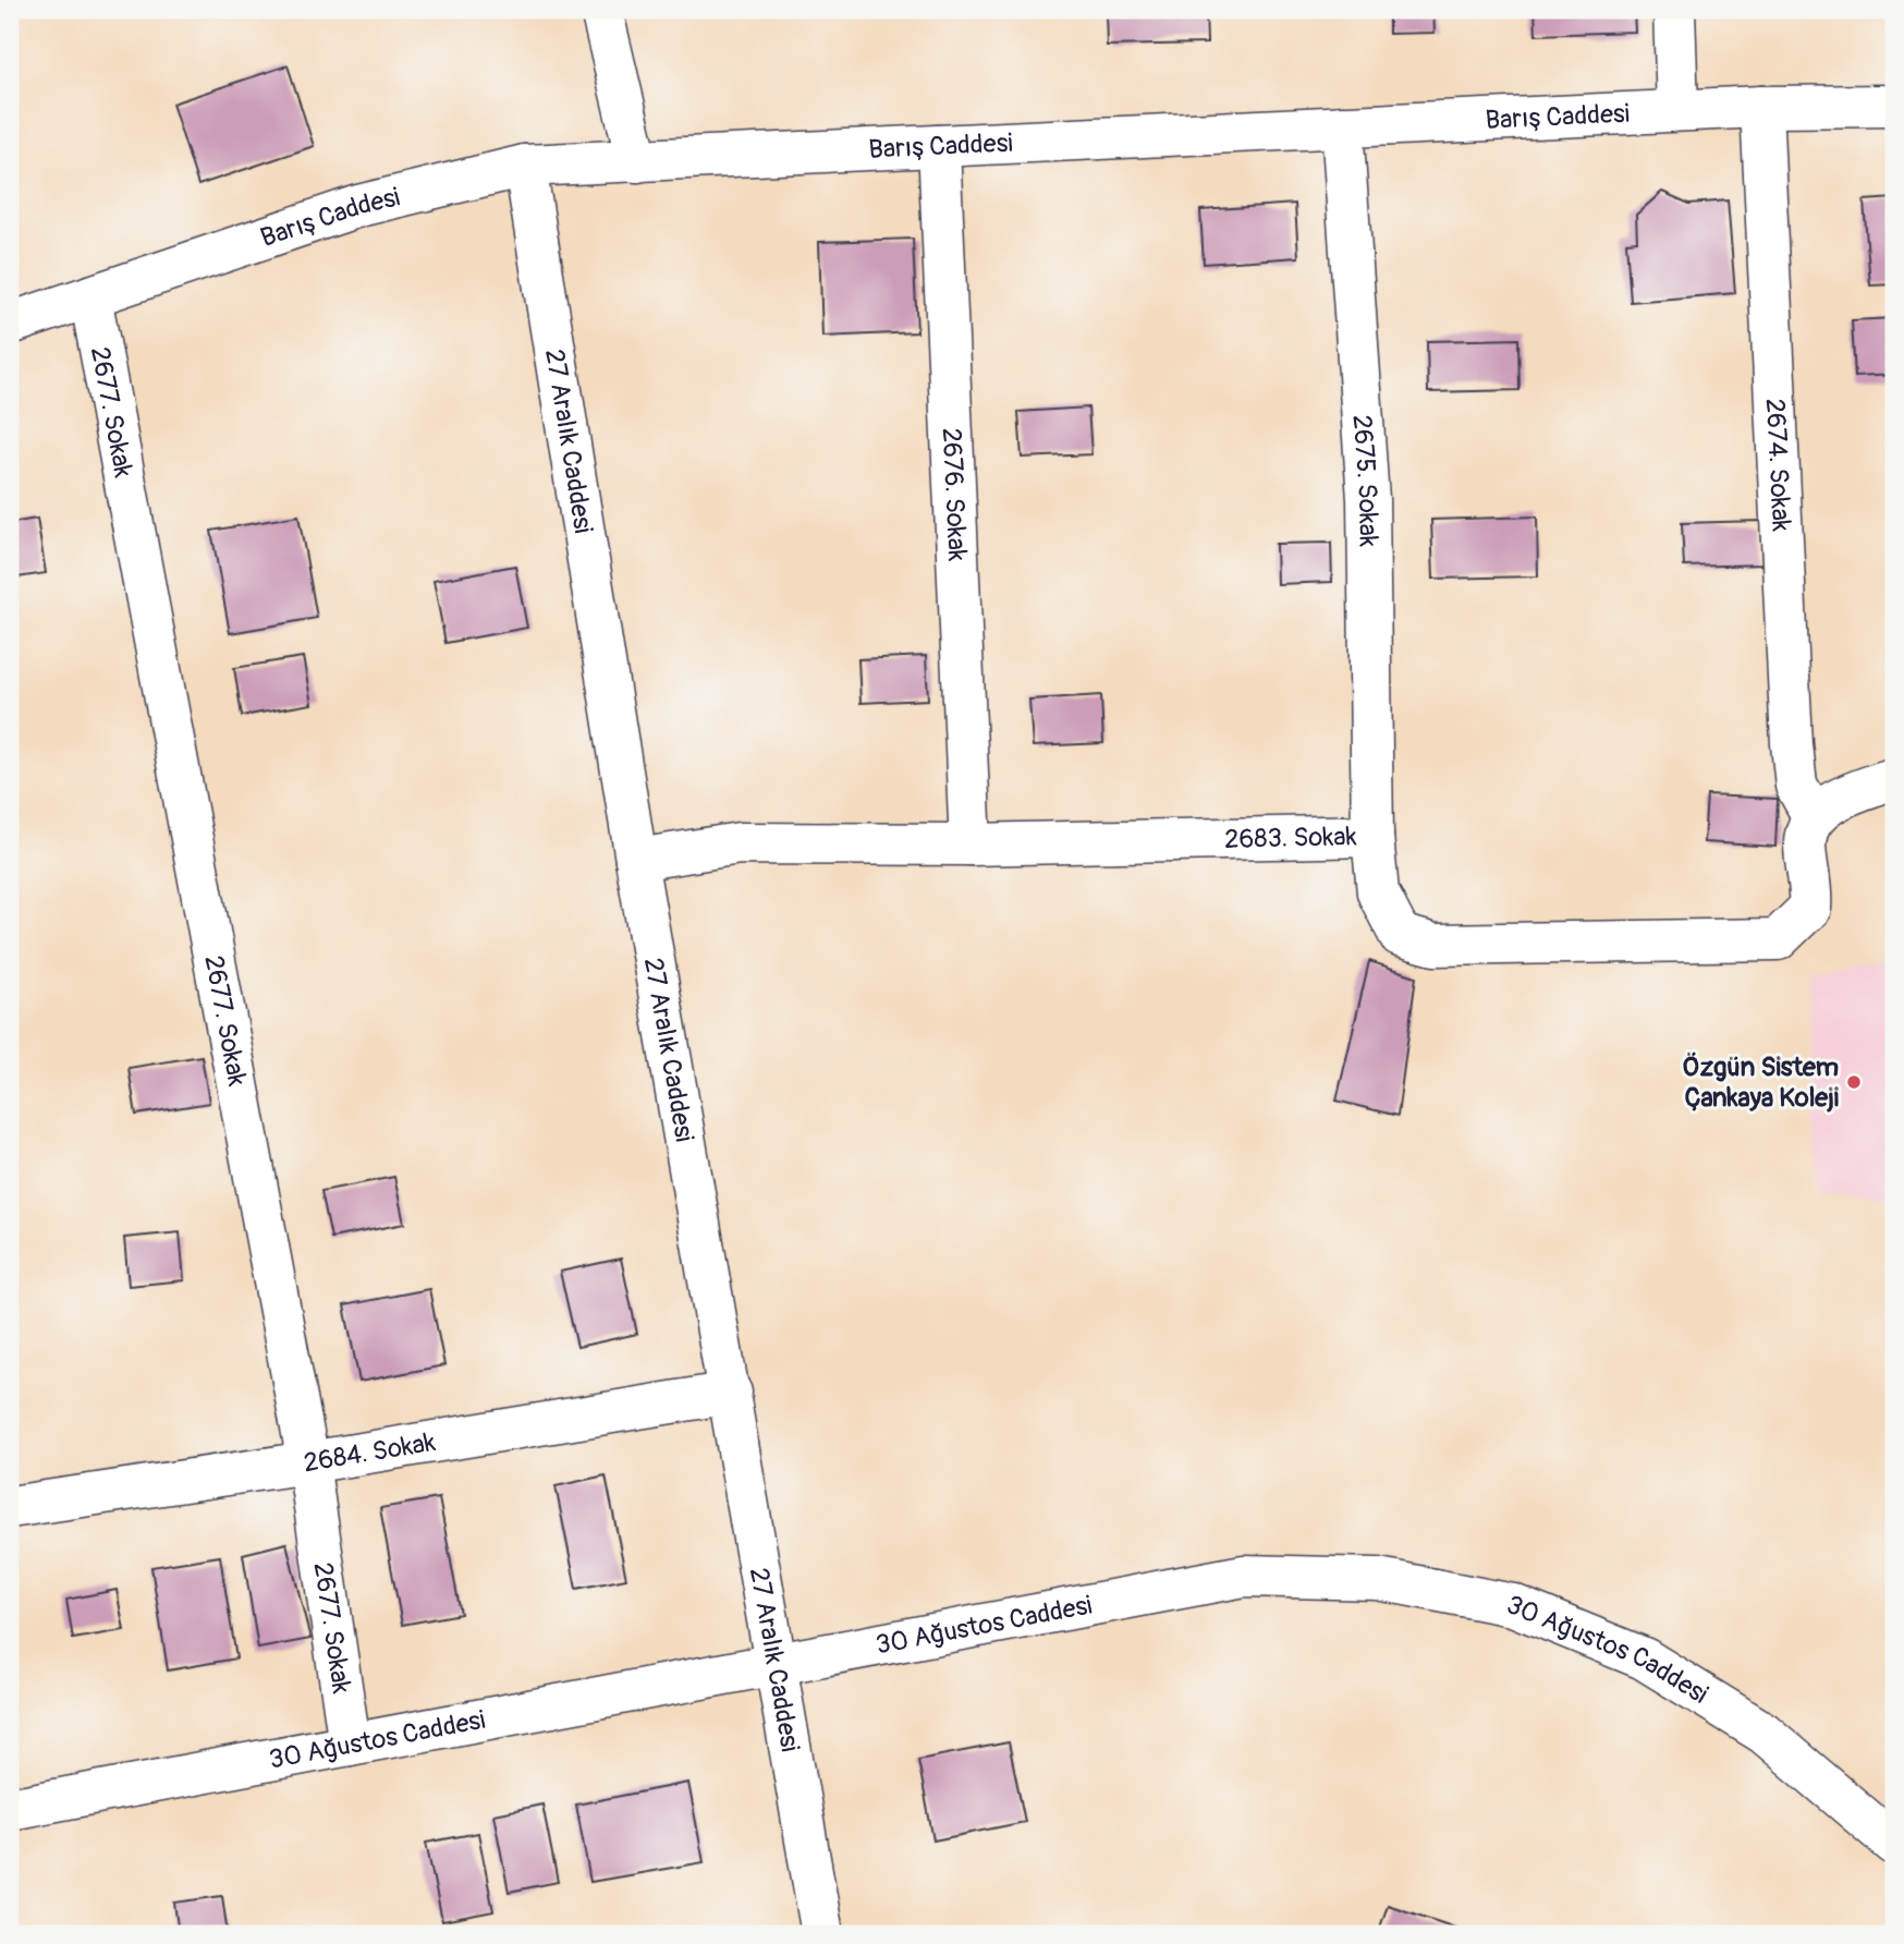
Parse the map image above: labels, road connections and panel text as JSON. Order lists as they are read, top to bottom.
{
  "streets": {
    "street": [
      "Barış Caddesi",
      "2677. Sokak",
      "27 Aralık Caddesi",
      "2674. Sokak",
      "2675. Sokak",
      "2676. Sokak",
      "2683. Sokak",
      "2684. Sokak",
      "30 Ağustos Caddesi"
    ]
  },
  "crossings": [
    ["Barış Caddesi", "2677. Sokak"],
    ["Barış Caddesi", "27 Aralık Caddesi"],
    ["Barış Caddesi", "2674. Sokak"],
    ["Barış Caddesi", "2675. Sokak"],
    ["Barış Caddesi", "2676. Sokak"],
    ["2677. Sokak", "2684. Sokak"],
    ["2677. Sokak", "30 Ağustos Caddesi"],
    ["27 Aralık Caddesi", "2683. Sokak"],
    ["27 Aralık Caddesi", "2684. Sokak"],
    ["27 Aralık Caddesi", "30 Ağustos Caddesi"],
    ["2674. Sokak", "2683. Sokak"],
    ["2675. Sokak", "2683. Sokak"],
    ["2676. Sokak", "2683. Sokak"]
  ],
  "places": ["Özgün Sistem Çankaya Koleji"]
}
